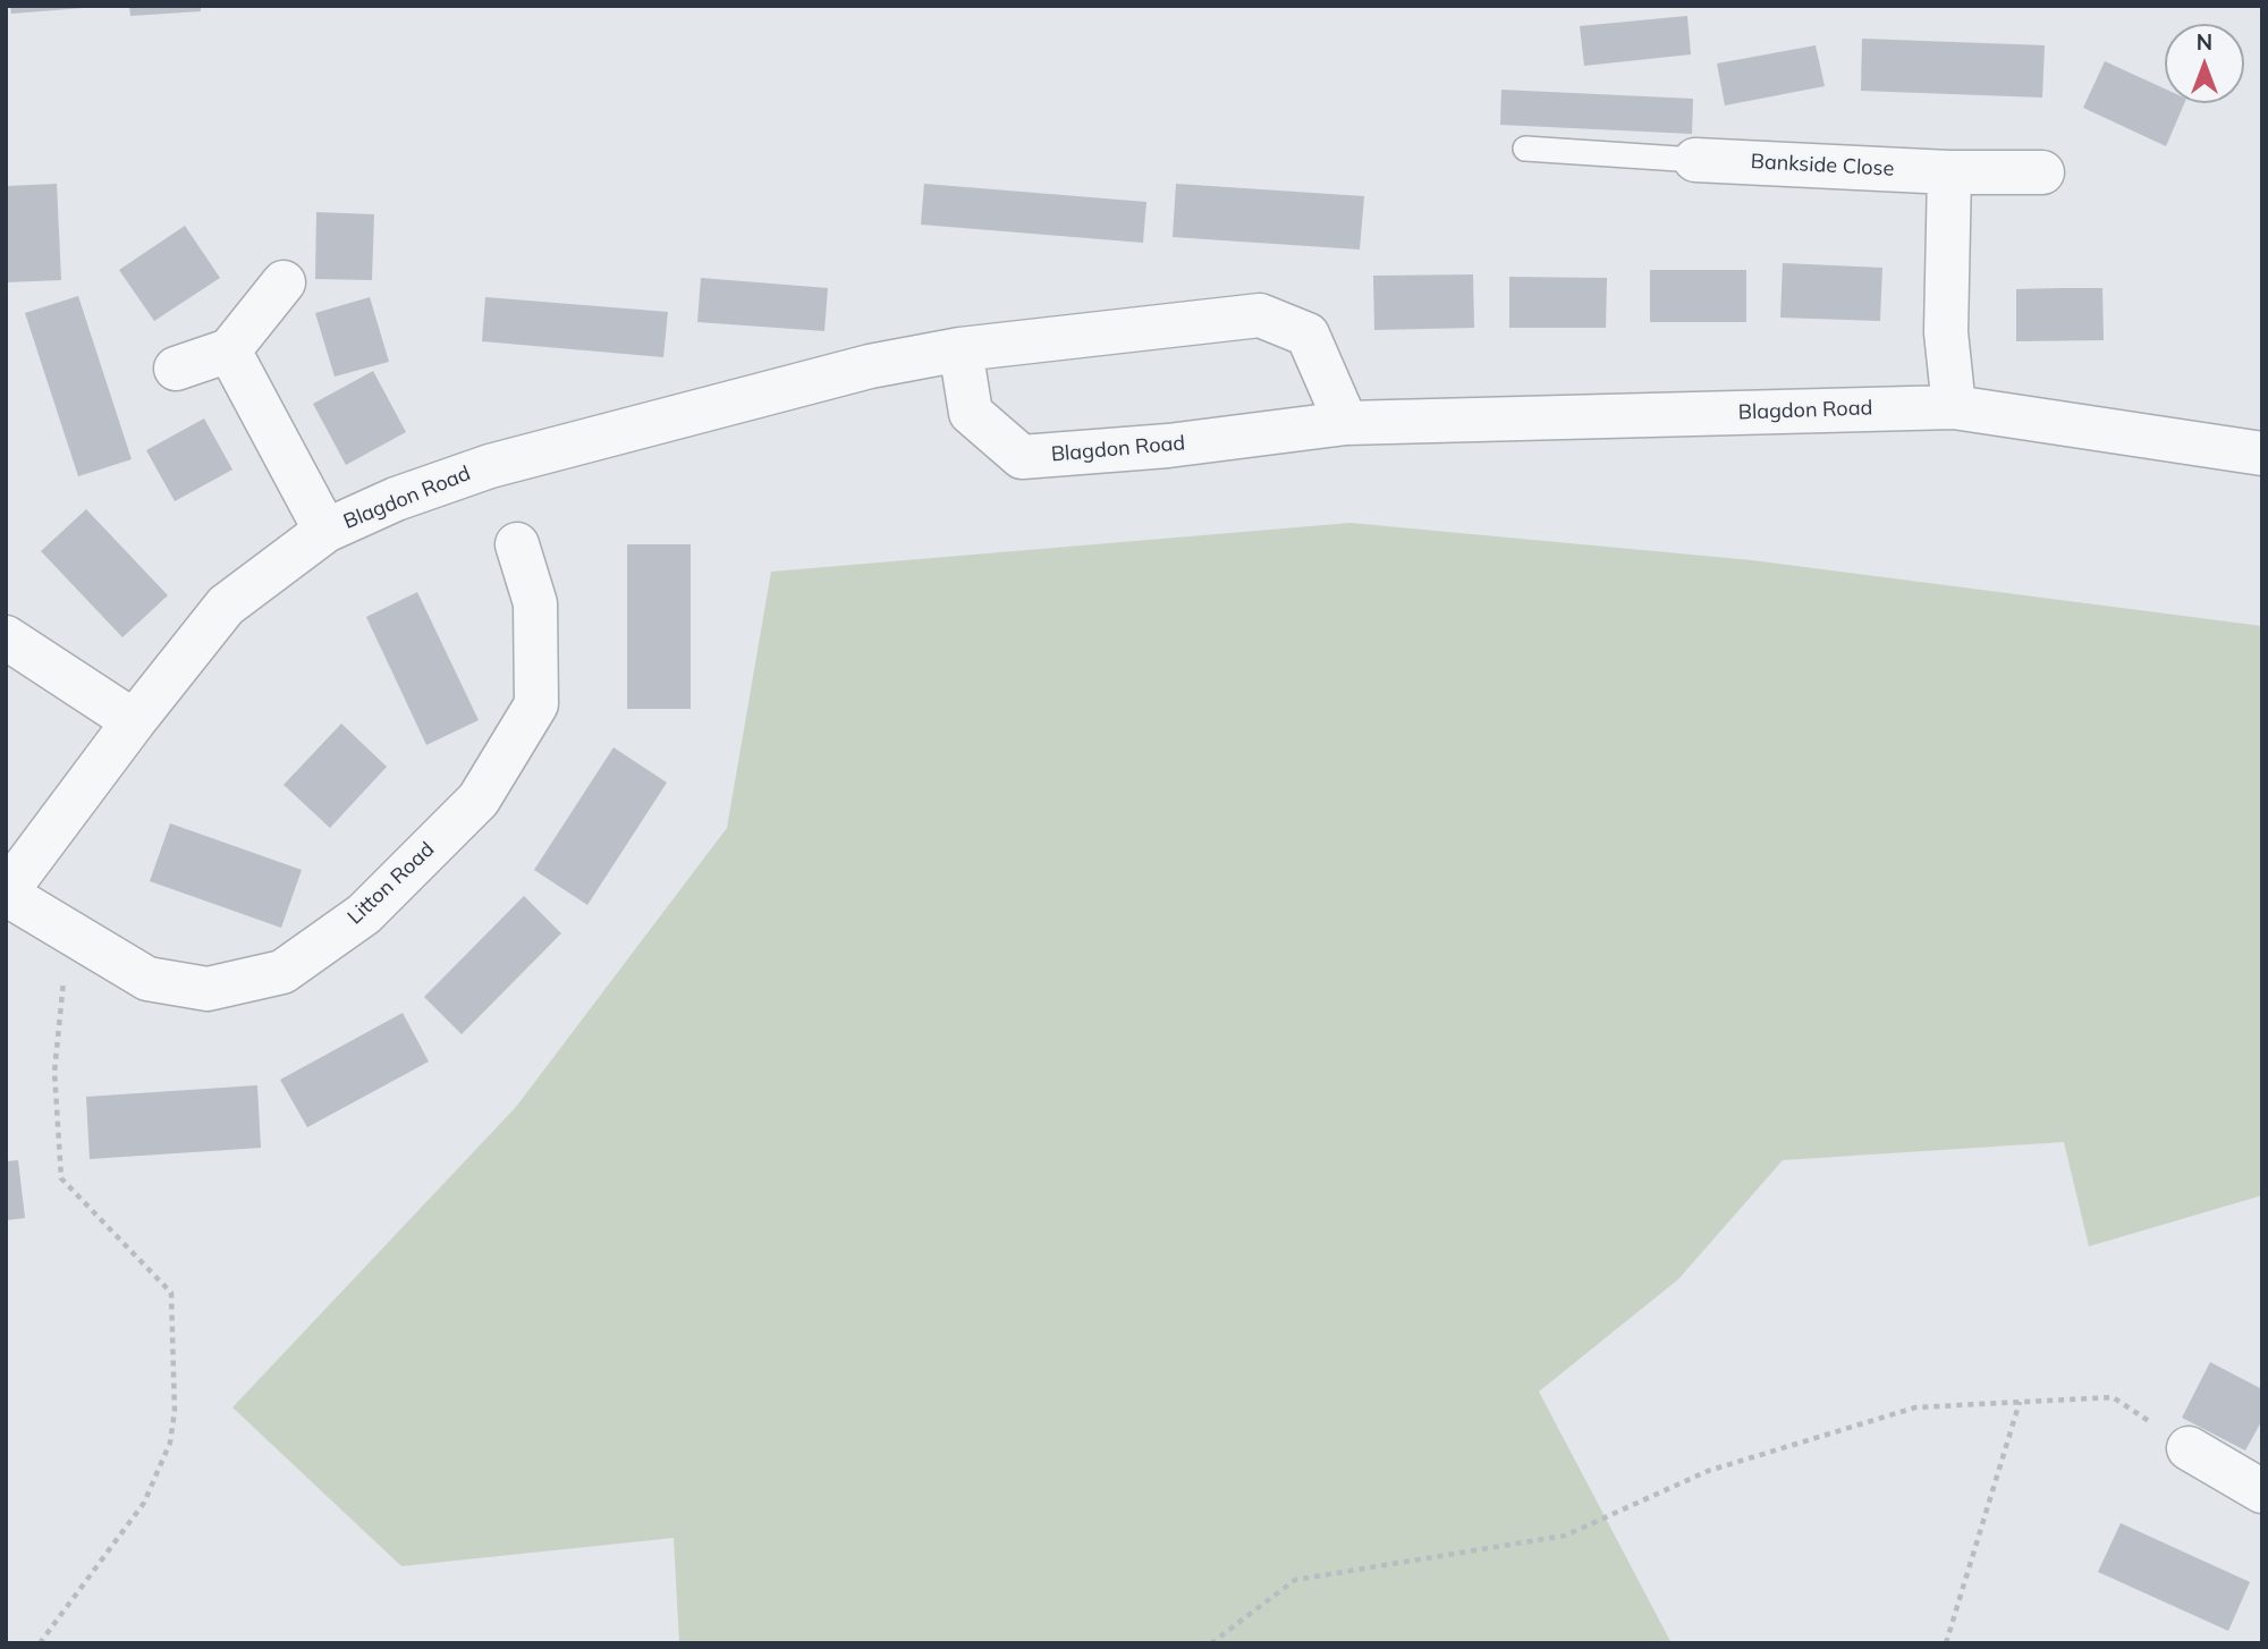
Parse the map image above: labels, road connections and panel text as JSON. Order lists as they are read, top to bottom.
{
  "streets": {
    "street": ["Bankside Close", "Blagdon Road", "Litton Road"]
  },
  "crossings": [
    ["Blagdon Road", "Litton Road"]
  ],
  "north": "top"
}
